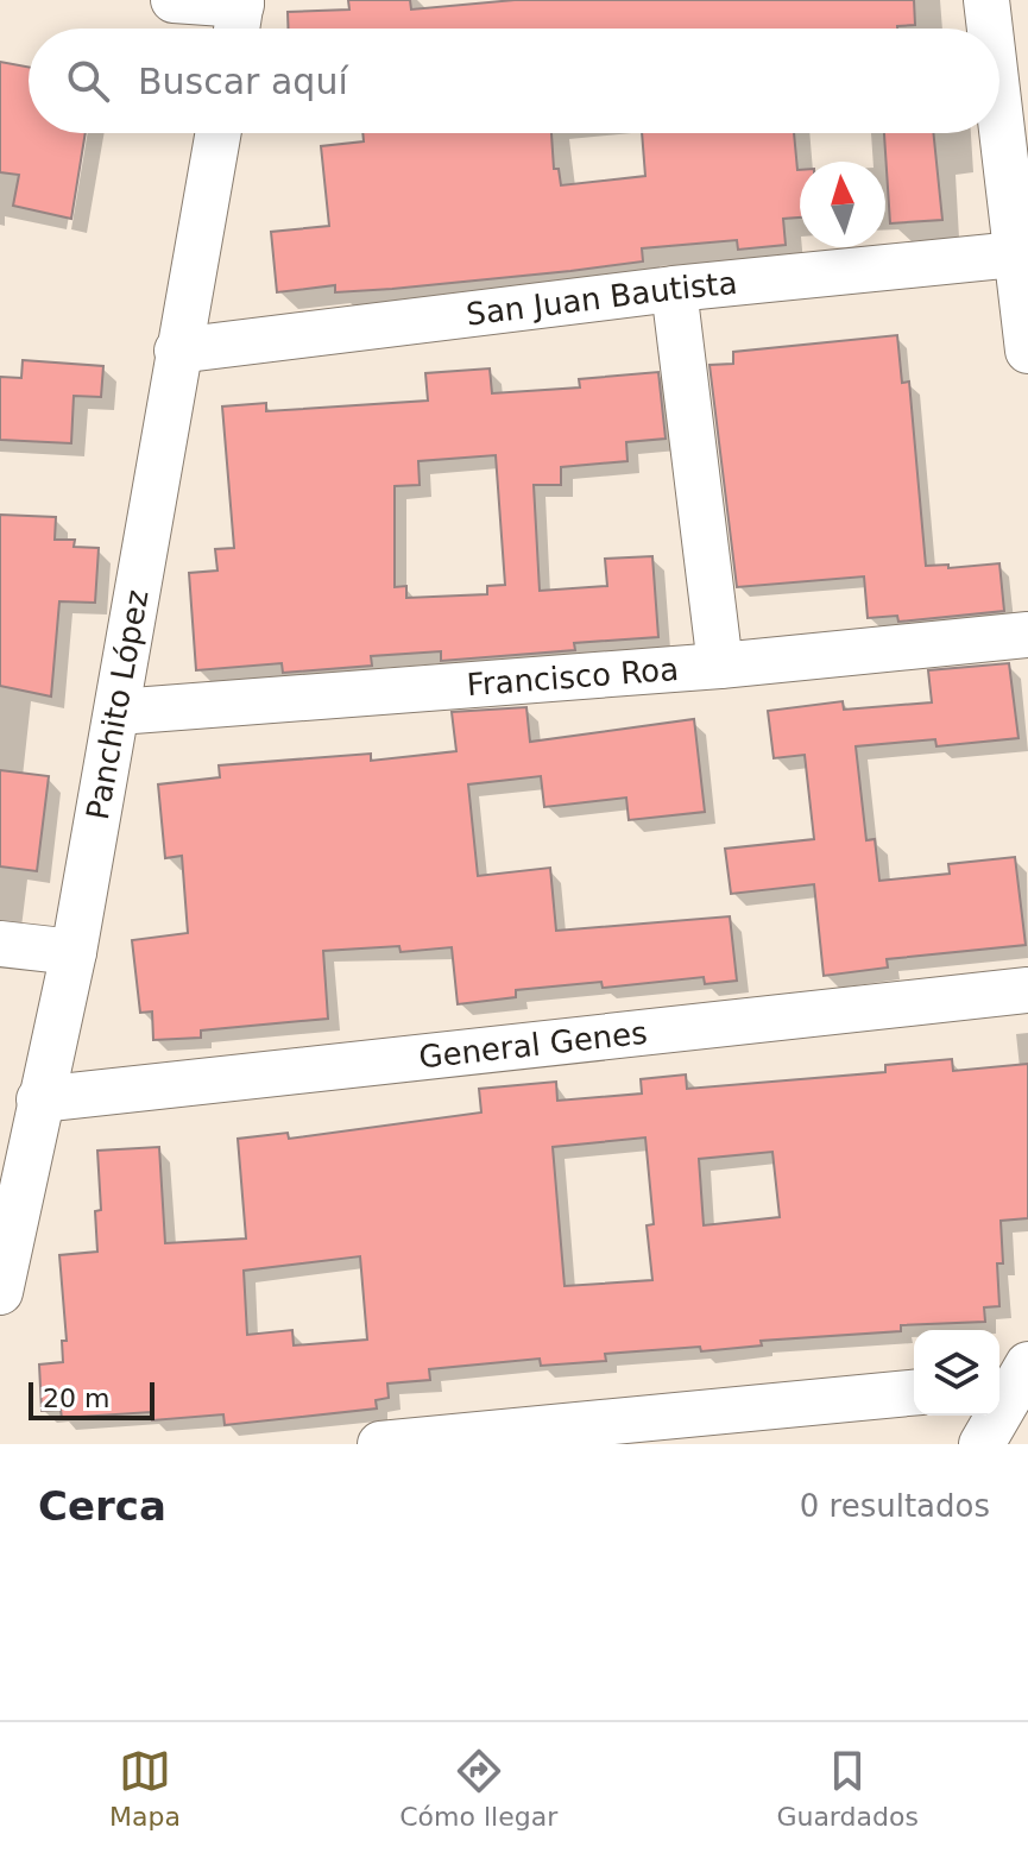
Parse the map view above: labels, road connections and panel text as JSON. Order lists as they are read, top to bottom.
{
  "streets": {
    "street": [
      "San Juan Bautista",
      "Francisco Roa",
      "Panchito López",
      "General Genes"
    ]
  },
  "crossings": [
    ["San Juan Bautista", "Panchito López"],
    ["Francisco Roa", "Panchito López"],
    ["Panchito López", "General Genes"]
  ],
  "scale_bar": "20 m",
  "north": "top",
  "page": {
    "search": "Buscar aquí",
    "scale": "20 m",
    "heading": ["Cerca", "0 resultados"],
    "nav": ["Mapa", "Cómo llegar", "Guardados"]
  }
}
